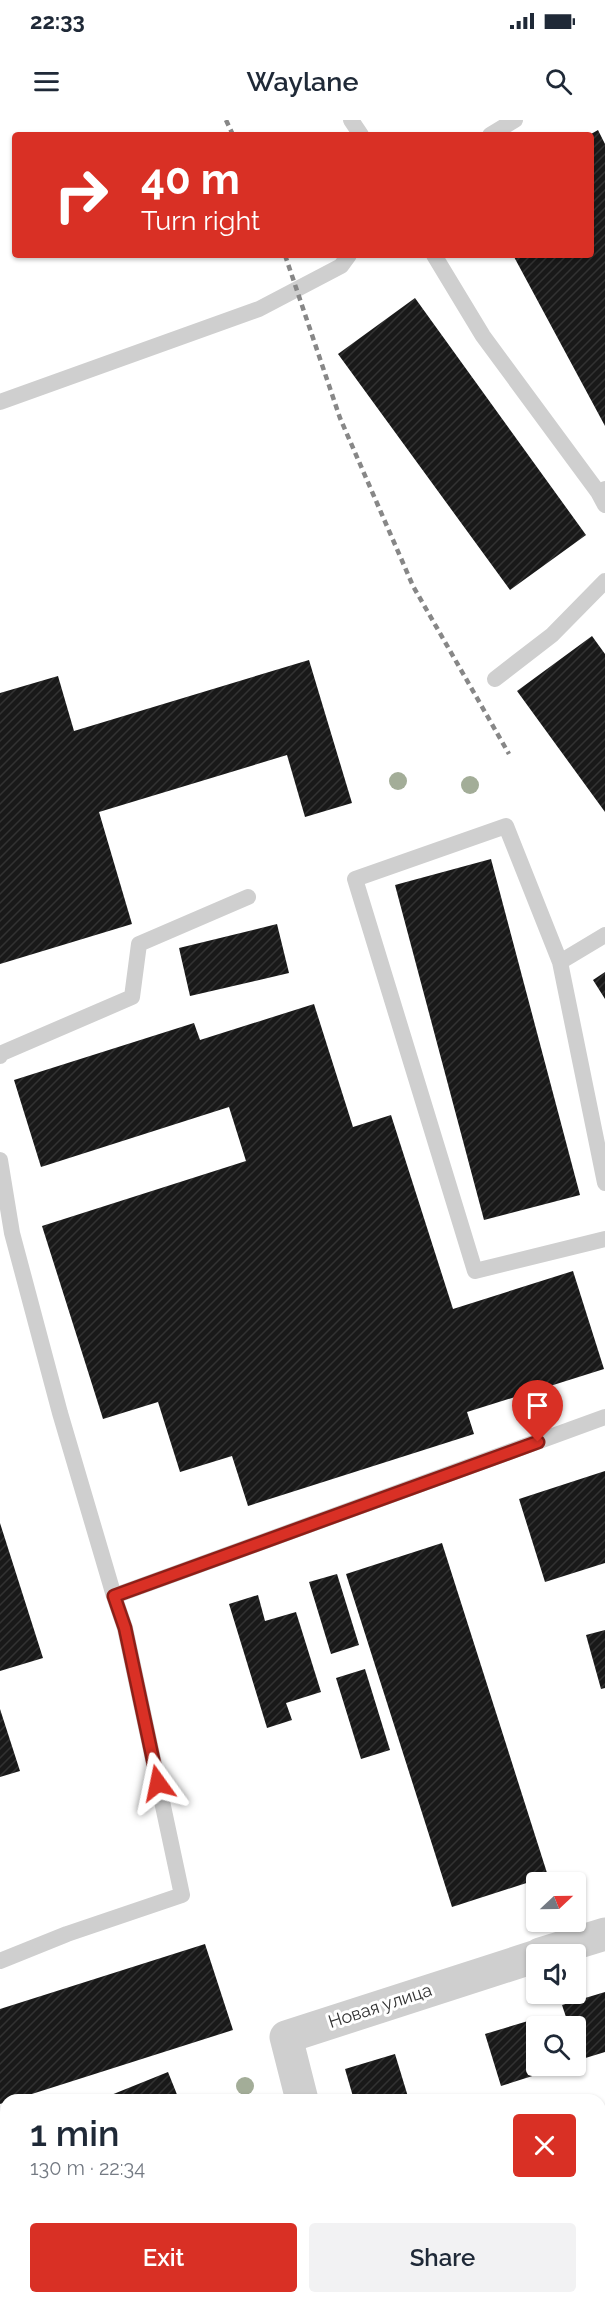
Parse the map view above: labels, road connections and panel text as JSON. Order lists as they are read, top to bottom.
{
  "streets": {
    "street": ["Новая улица"]
  },
  "north": "right",
  "page": {
    "status": "22:33",
    "header": "Waylane",
    "turn": ["40 m", "Turn right"],
    "heading": ["1 min", "130 m · 22:34"],
    "buttons": ["Exit", "Share"]
  }
}
